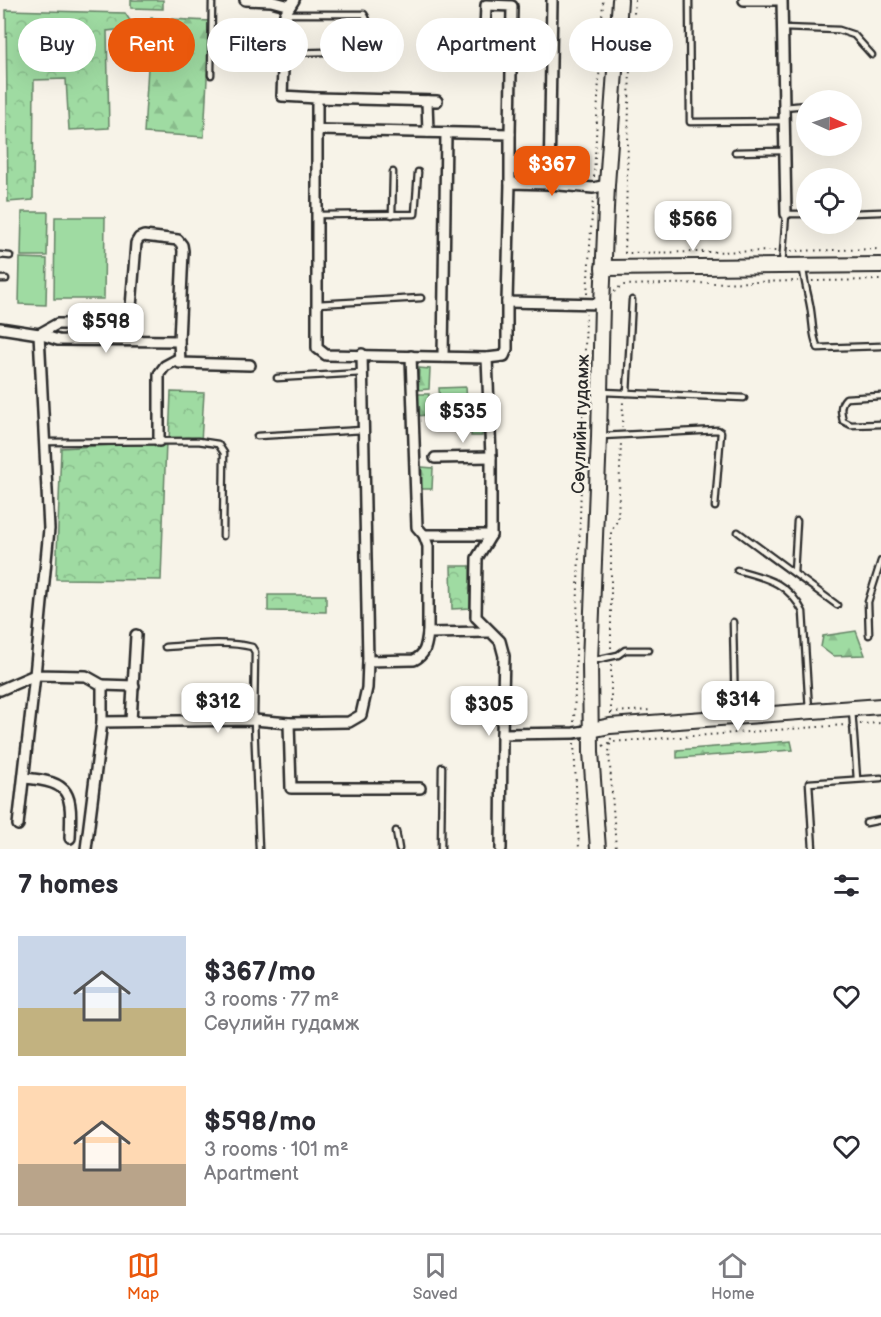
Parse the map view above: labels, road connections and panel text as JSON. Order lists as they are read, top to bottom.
{
  "streets": {
    "main road": ["Сөүлийн гудамж"]
  },
  "north": "right",
  "page": {
    "chip": [
      "Buy",
      "Rent",
      "Filters",
      "New",
      "Apartment",
      "House"
    ],
    "price": [
      "$367",
      "$566",
      "$598",
      "$535",
      "$314",
      "$312",
      "$305"
    ],
    "heading": "7 homes",
    "list": [
      {
        "name": "$367/mo",
        "note": "3 rooms · 77 m² · Сөүлийн гудамж"
      },
      {
        "name": "$598/mo",
        "note": "3 rooms · 101 m² · Apartment"
      }
    ],
    "tabs": ["Map", "Saved", "Home"]
  }
}
